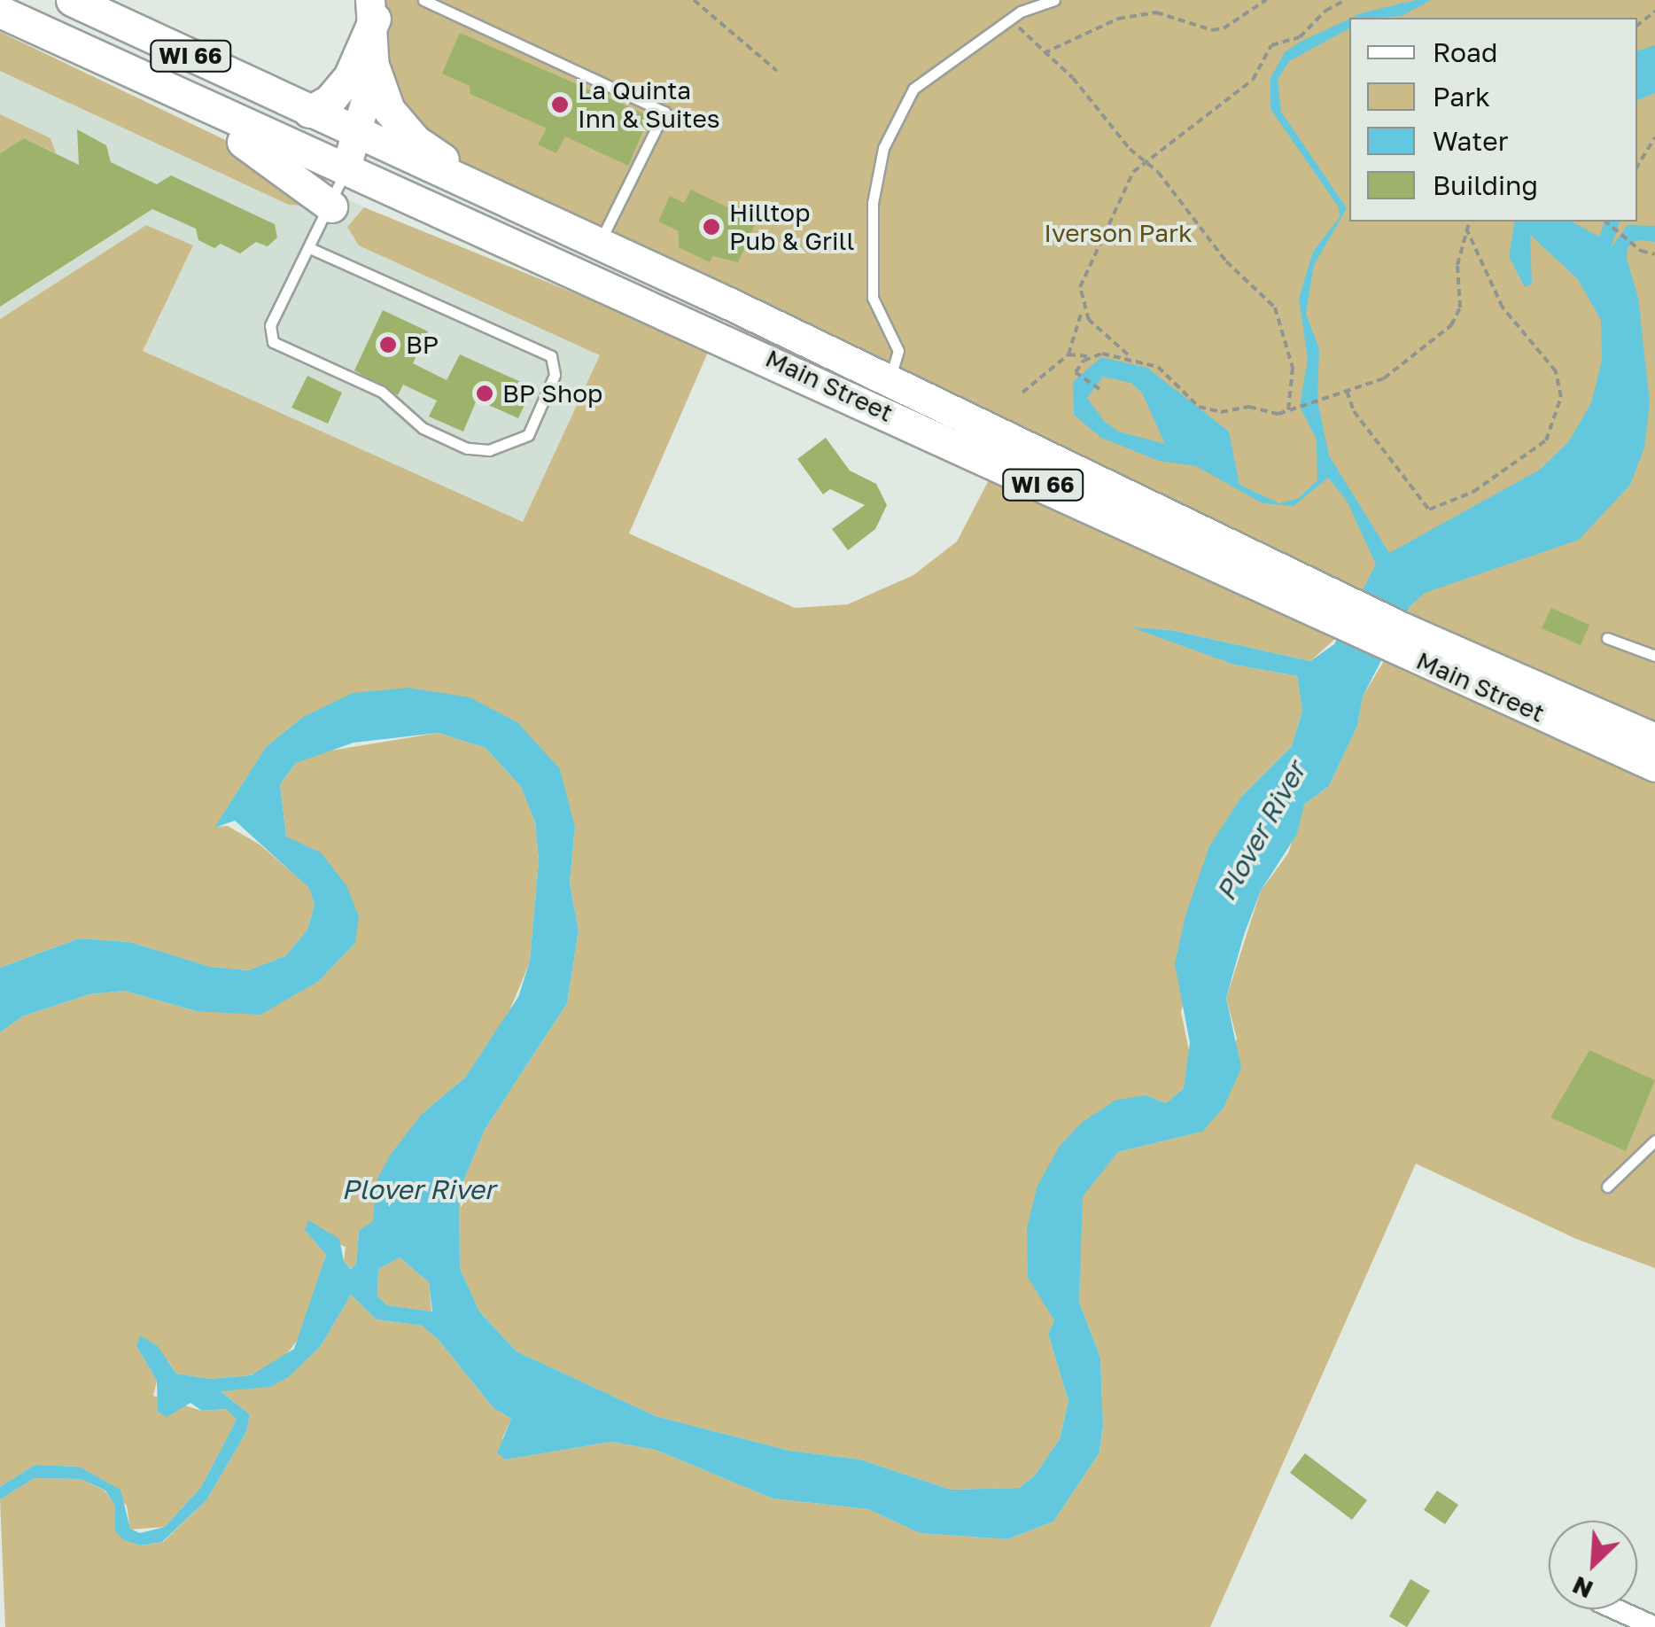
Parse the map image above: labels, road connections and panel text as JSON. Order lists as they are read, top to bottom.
{
  "streets": {
    "main road": ["WI 66", "Main Street"]
  },
  "water": ["Plover River"],
  "parks": ["Iverson Park"],
  "places": [
    "La Quinta Inn & Suites",
    "Hilltop Pub & Grill",
    "BP",
    "BP Shop"
  ],
  "legend": [
    "Road",
    "Park",
    "Water",
    "Building"
  ],
  "north": "bottom left"
}
